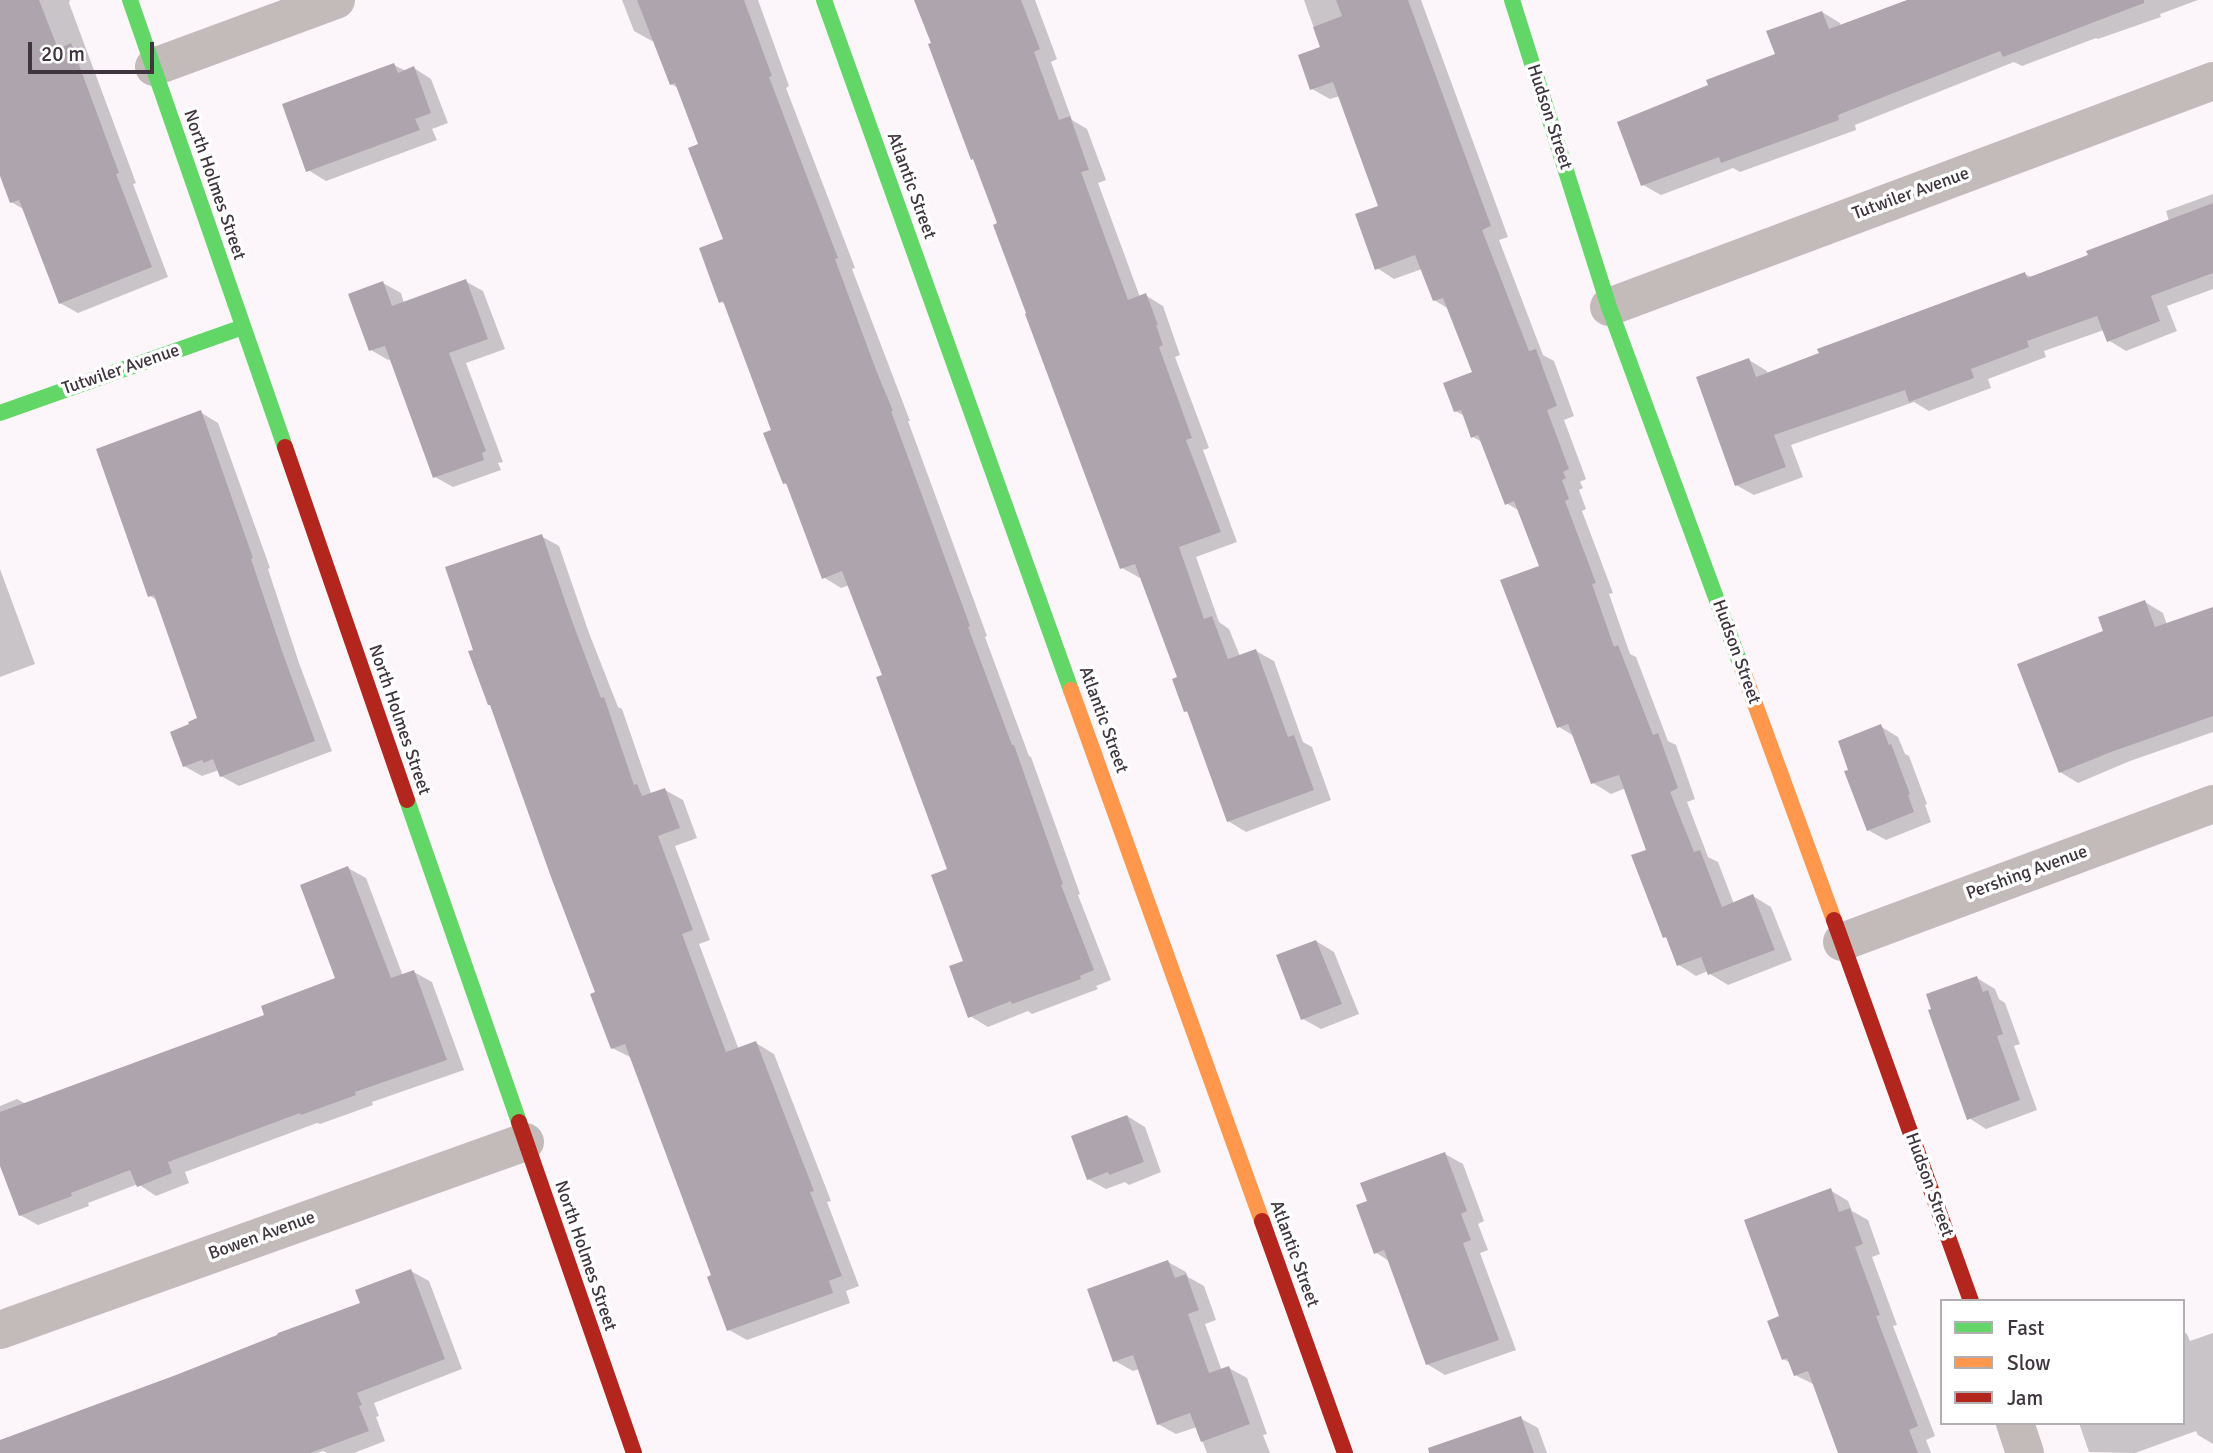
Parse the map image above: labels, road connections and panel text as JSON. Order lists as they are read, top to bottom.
{
  "streets": {
    "street": [
      "Hudson Street",
      "North Holmes Street",
      "Atlantic Street",
      "Tutwiler Avenue",
      "Pershing Avenue",
      "Bowen Avenue"
    ]
  },
  "crossings": [
    ["Hudson Street", "Tutwiler Avenue"],
    ["Hudson Street", "Pershing Avenue"],
    ["North Holmes Street", "Tutwiler Avenue"],
    ["North Holmes Street", "Bowen Avenue"]
  ],
  "legend": ["Fast", "Slow", "Jam"],
  "scale_bar": "20 m"
}
